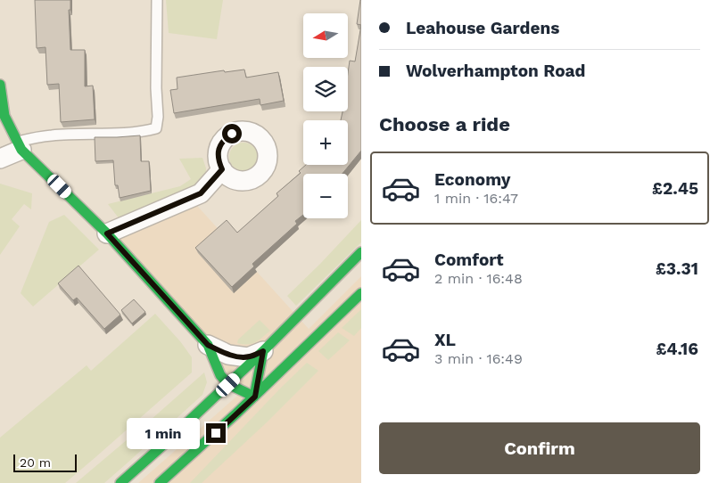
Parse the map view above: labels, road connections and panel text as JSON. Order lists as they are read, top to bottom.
{
  "scale_bar": "20 m",
  "north": "left",
  "page": {
    "banner": ["Leahouse Gardens", "Wolverhampton Road"],
    "map_buttons": ["+", "−"],
    "heading": "Choose a ride",
    "list": [
      {
        "name": "Economy",
        "note": "1 min · 16:47",
        "value": "£2.45"
      },
      {
        "name": "Comfort",
        "note": "2 min · 16:48",
        "value": "£3.31"
      },
      {
        "name": "XL",
        "note": "3 min · 16:49",
        "value": "£4.16"
      }
    ],
    "buttons": "Confirm",
    "bubble": "1 min",
    "scale": "20 m"
  }
}
